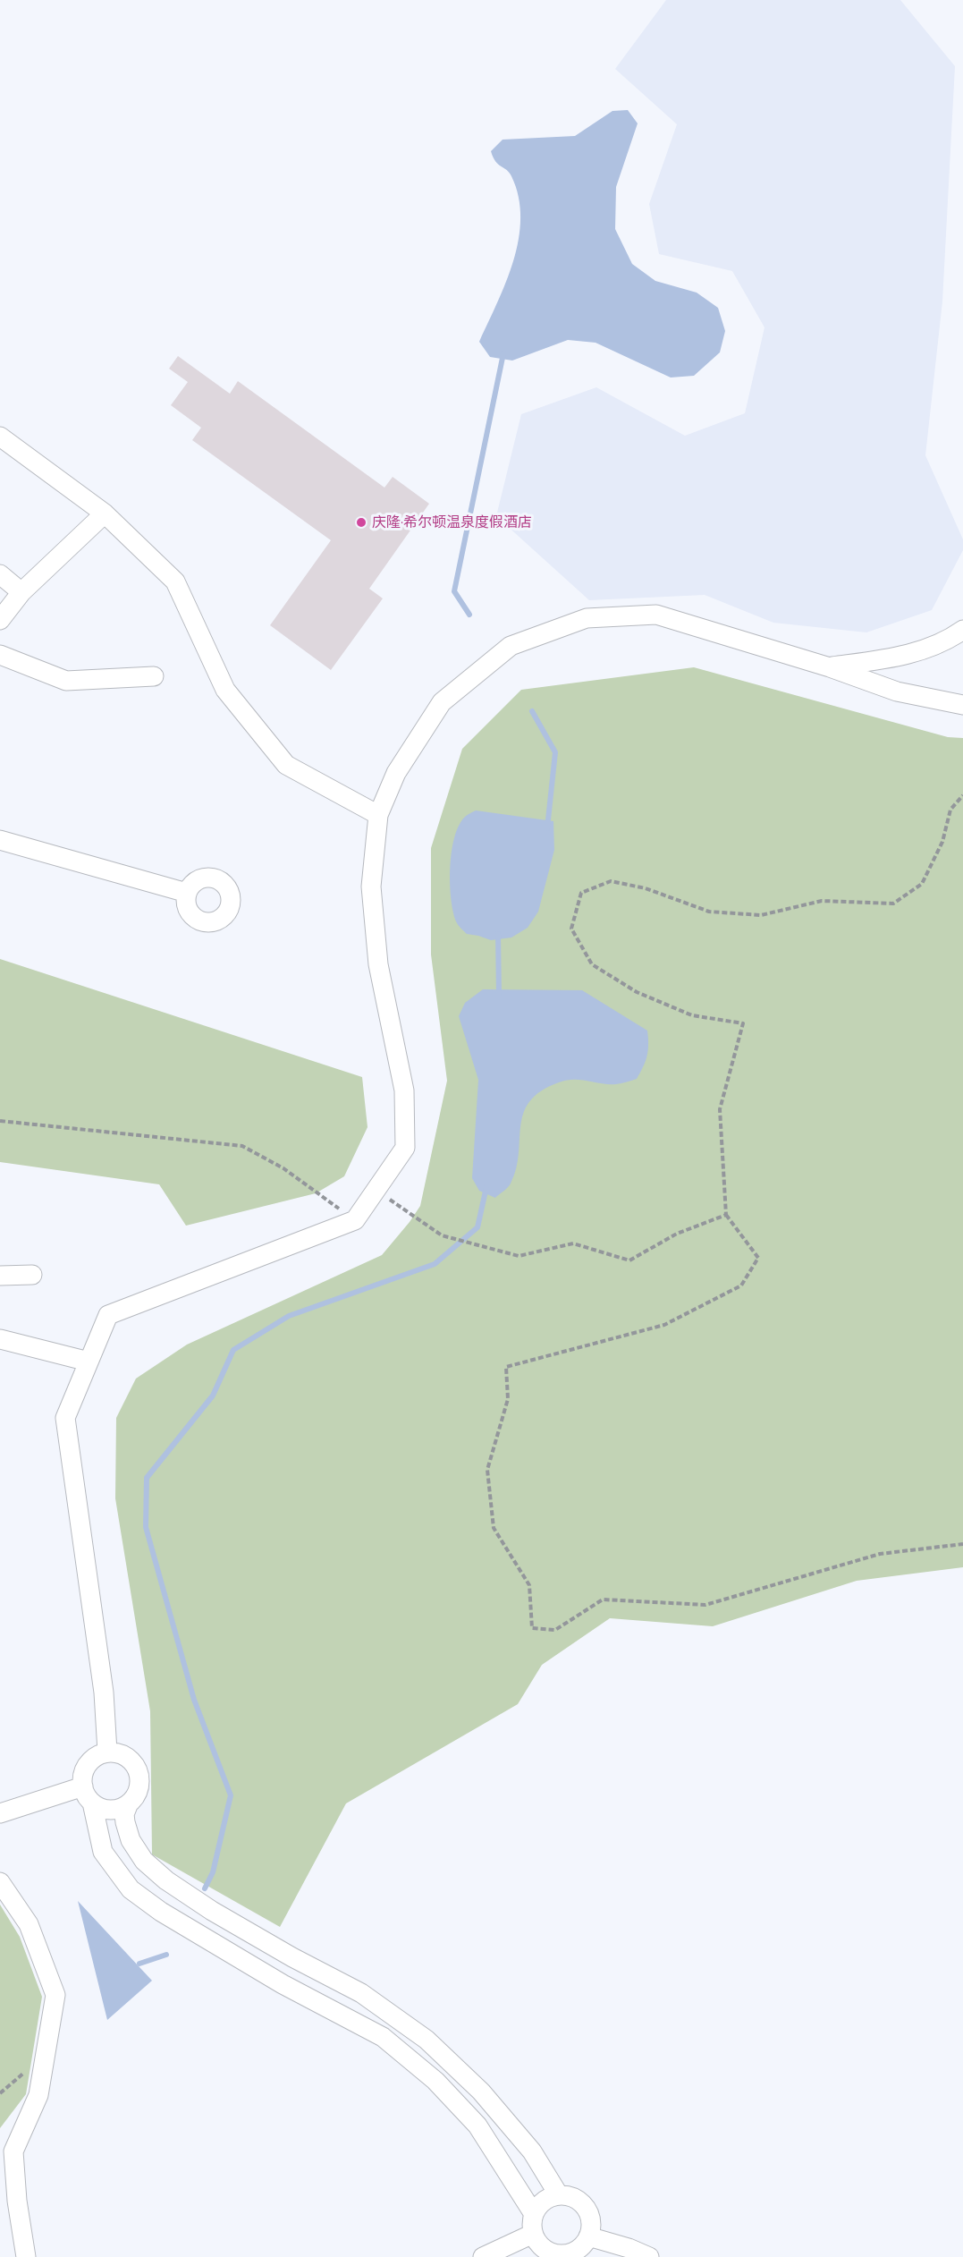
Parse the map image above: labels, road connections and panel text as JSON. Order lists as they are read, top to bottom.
{
  "places": ["庆隆·希尔顿温泉度假酒店"]
}
